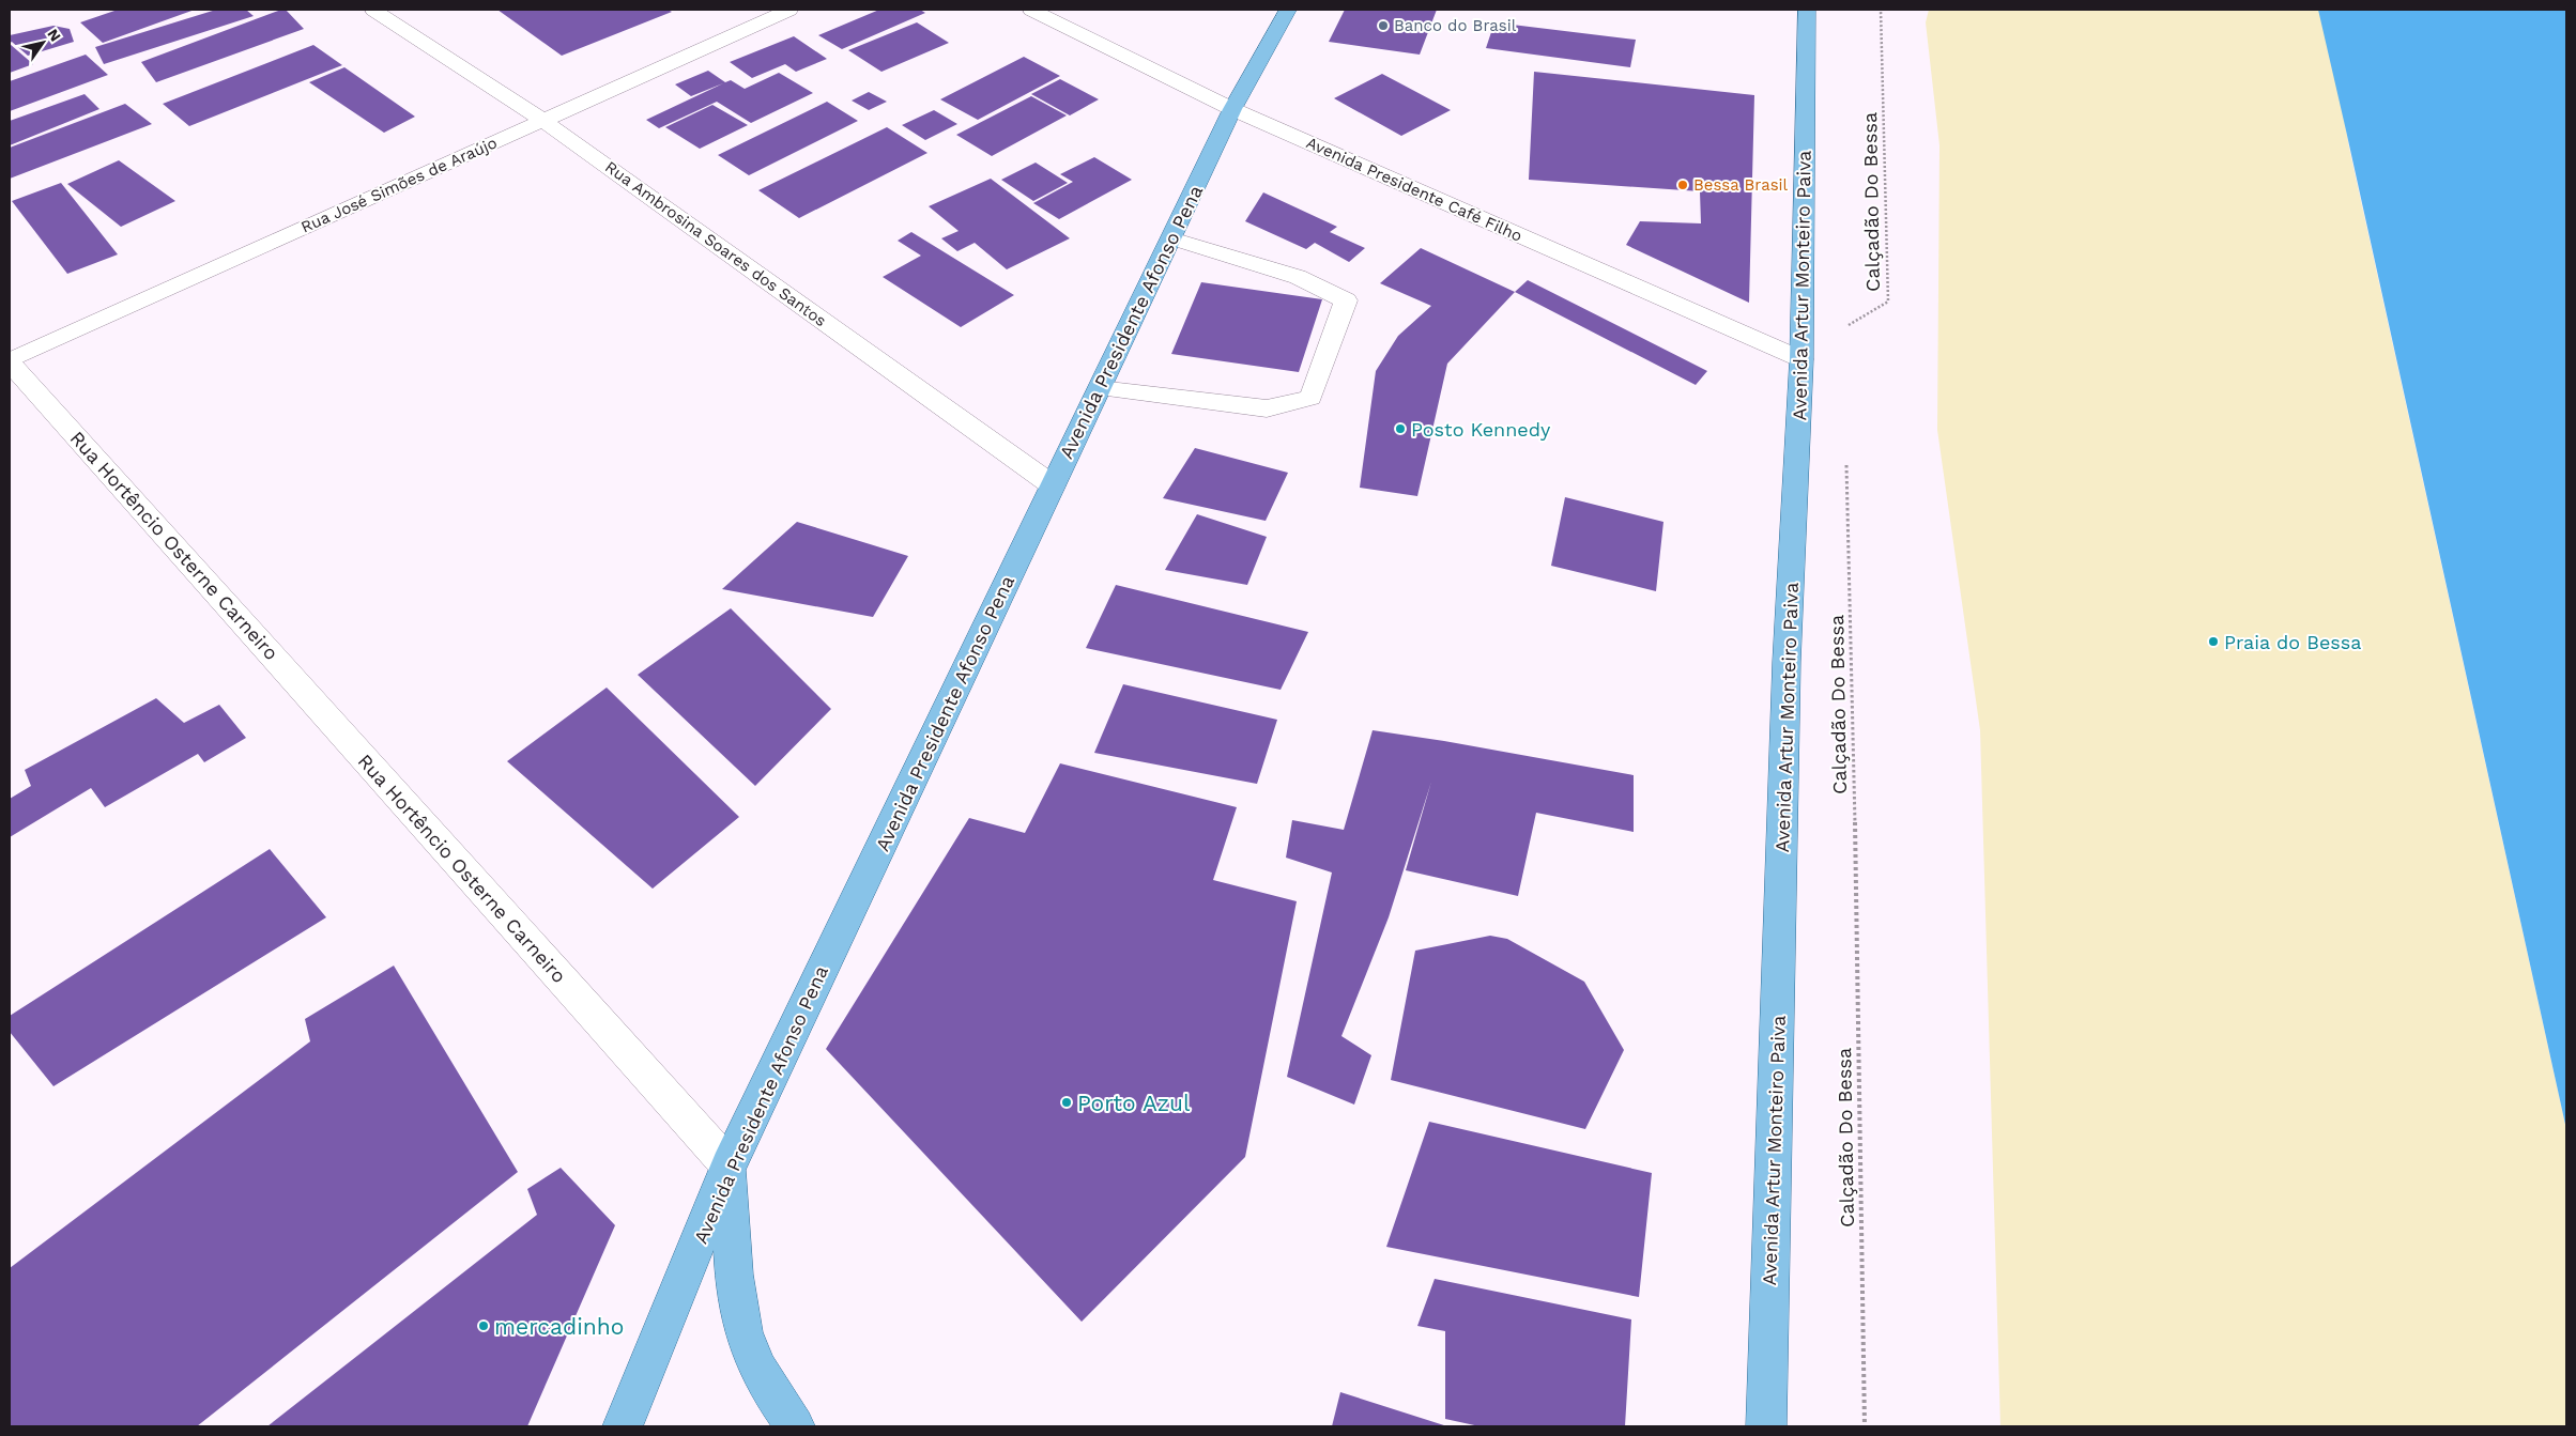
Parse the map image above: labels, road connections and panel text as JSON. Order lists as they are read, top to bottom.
{
  "streets": {
    "main road": ["Avenida Artur Monteiro Paiva", "Avenida Presidente Afonso Pena"],
    "street": [
      "Rua José Simões de Araújo",
      "Avenida Presidente Café Filho",
      "Rua Ambrosina Soares dos Santos",
      "Rua Hortêncio Osterne Carneiro"
    ],
    "path": ["Calçadão Do Bessa"]
  },
  "crossings": [
    ["Rua José Simões de Araújo", "Rua Ambrosina Soares dos Santos"],
    ["Rua José Simões de Araújo", "Rua Hortêncio Osterne Carneiro"],
    ["Avenida Presidente Café Filho", "Avenida Artur Monteiro Paiva"],
    ["Avenida Presidente Café Filho", "Avenida Presidente Afonso Pena"],
    ["Rua Ambrosina Soares dos Santos", "Avenida Presidente Afonso Pena"],
    ["Avenida Presidente Afonso Pena", "Rua Hortêncio Osterne Carneiro"]
  ],
  "places": [
    "Banco do Brasil",
    "Bessa Brasil",
    "Posto Kennedy",
    "Praia do Bessa",
    "Porto Azul",
    "mercadinho"
  ],
  "north": "top right"
}
